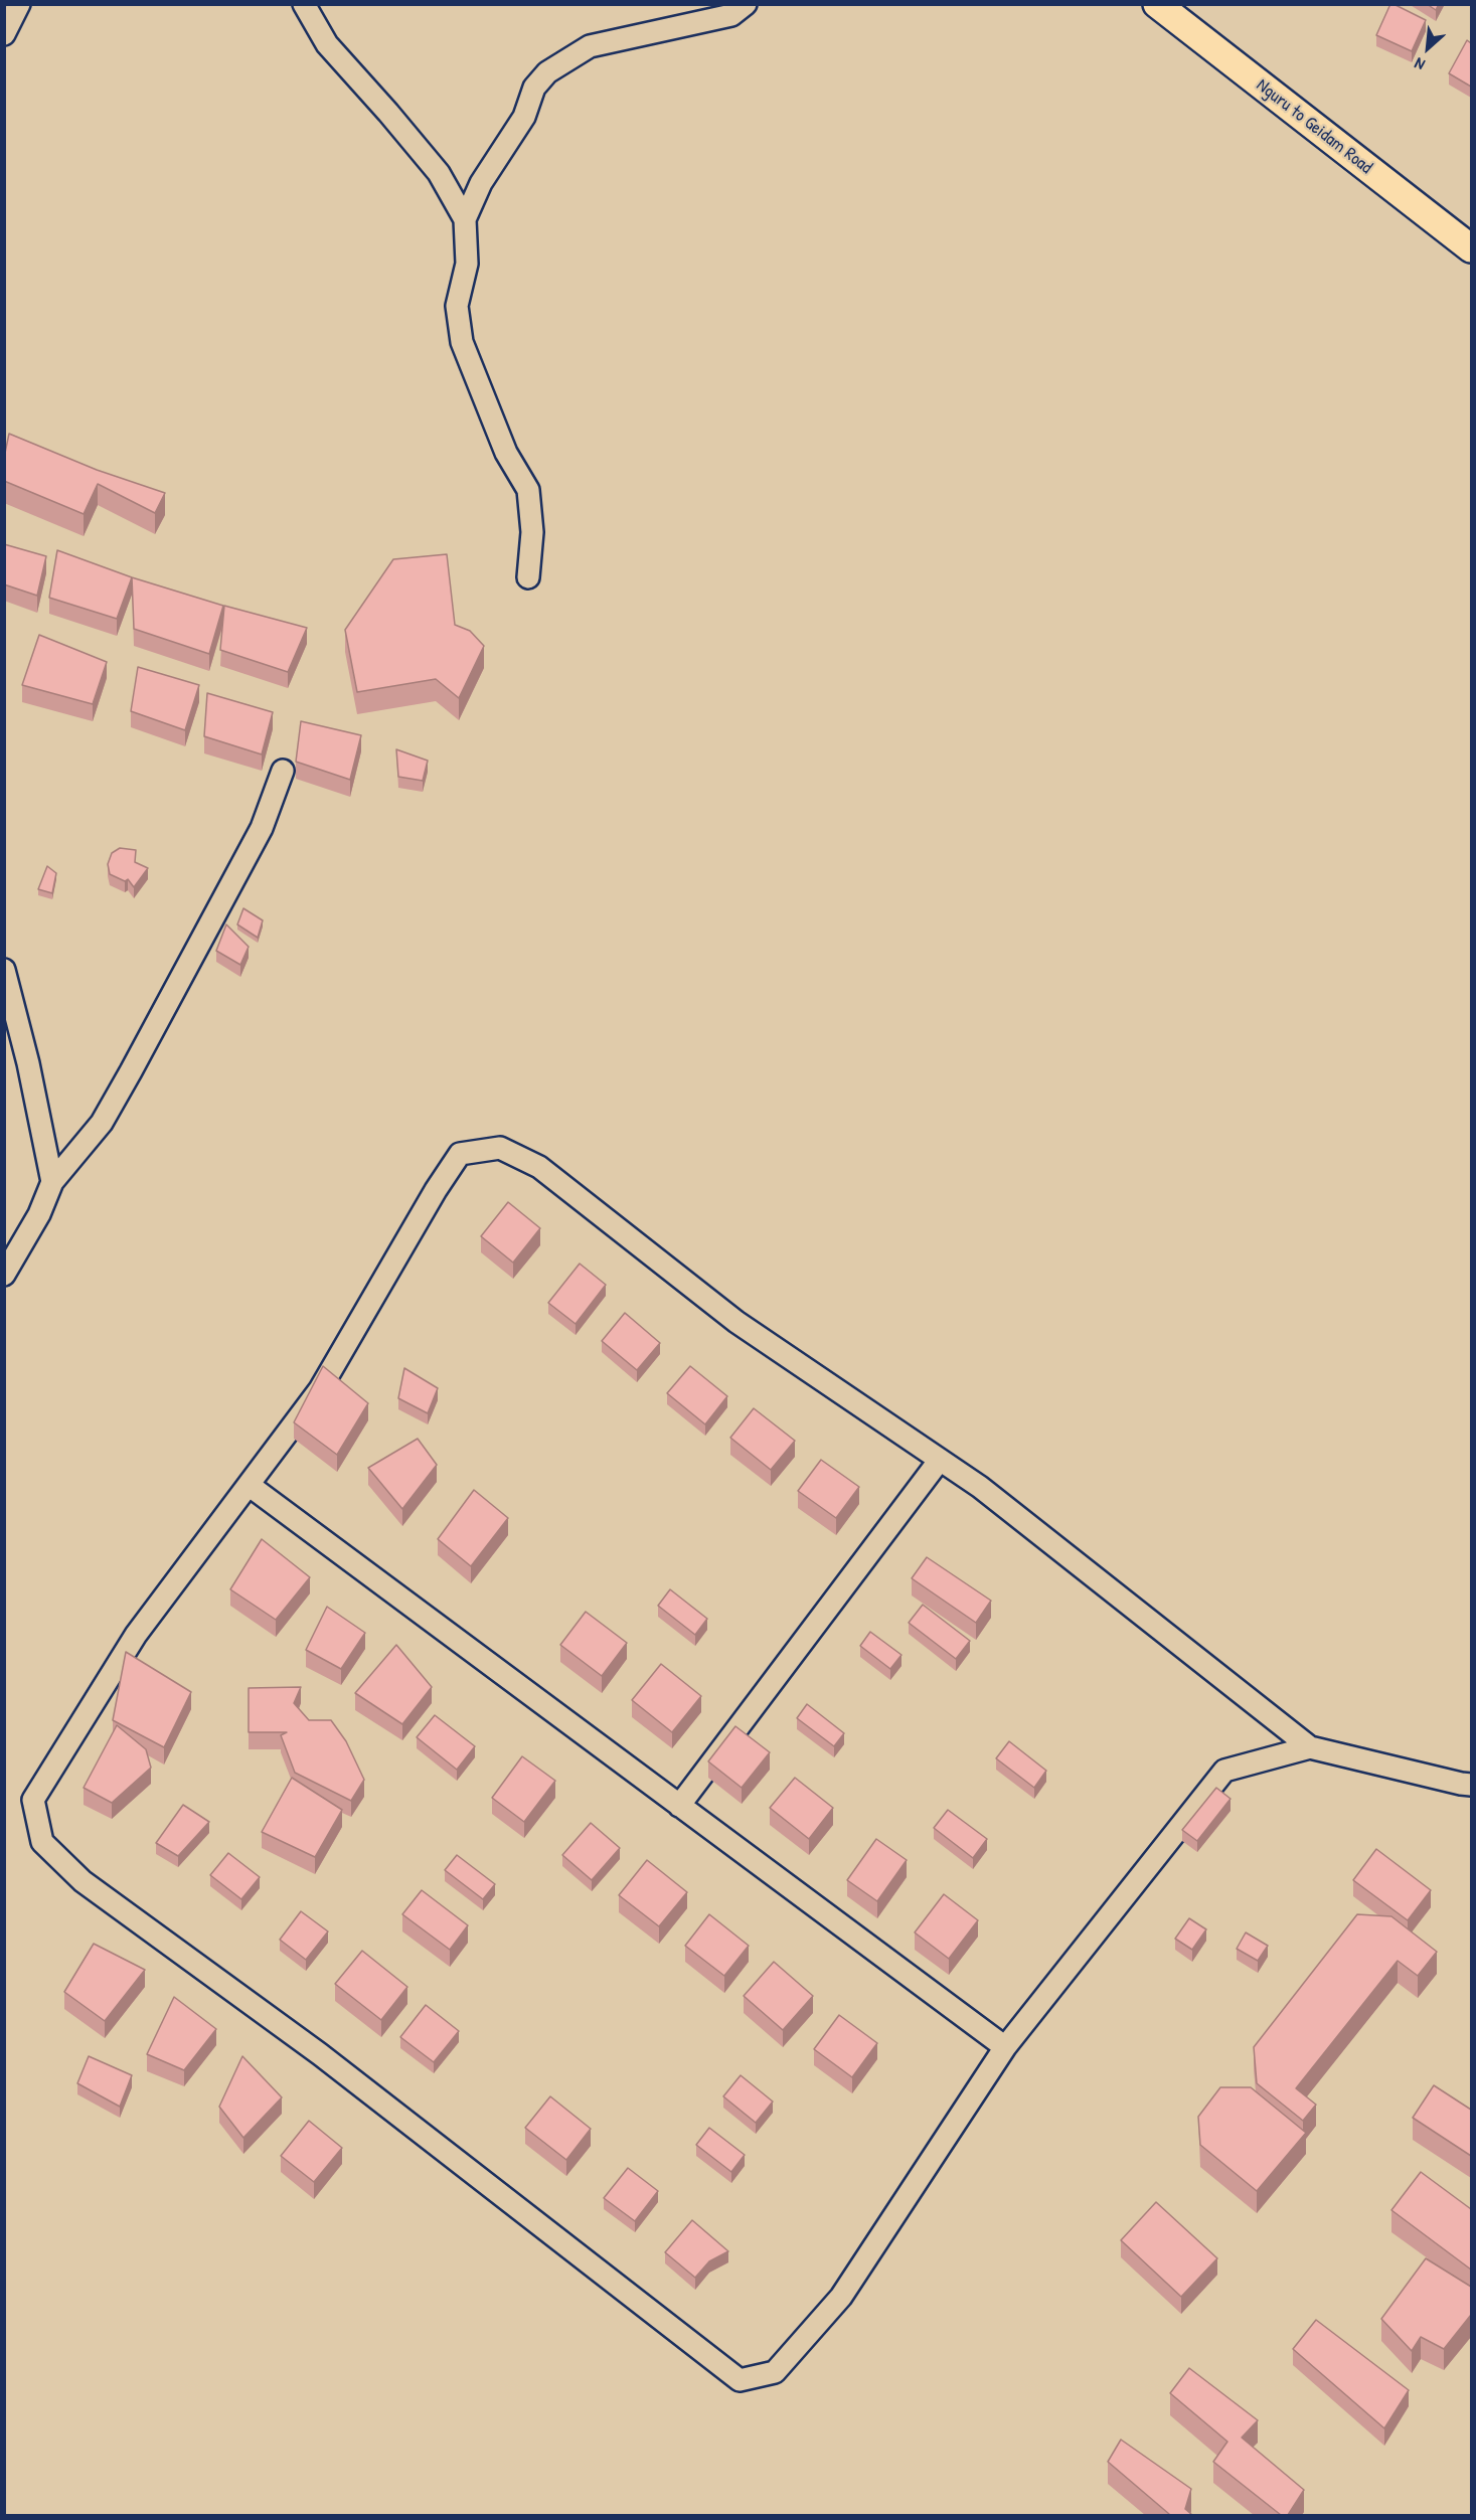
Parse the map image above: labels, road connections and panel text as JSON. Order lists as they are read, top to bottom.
{
  "streets": {
    "main road": ["Nguru to Geidam Road"]
  },
  "north": "bottom left"
}
